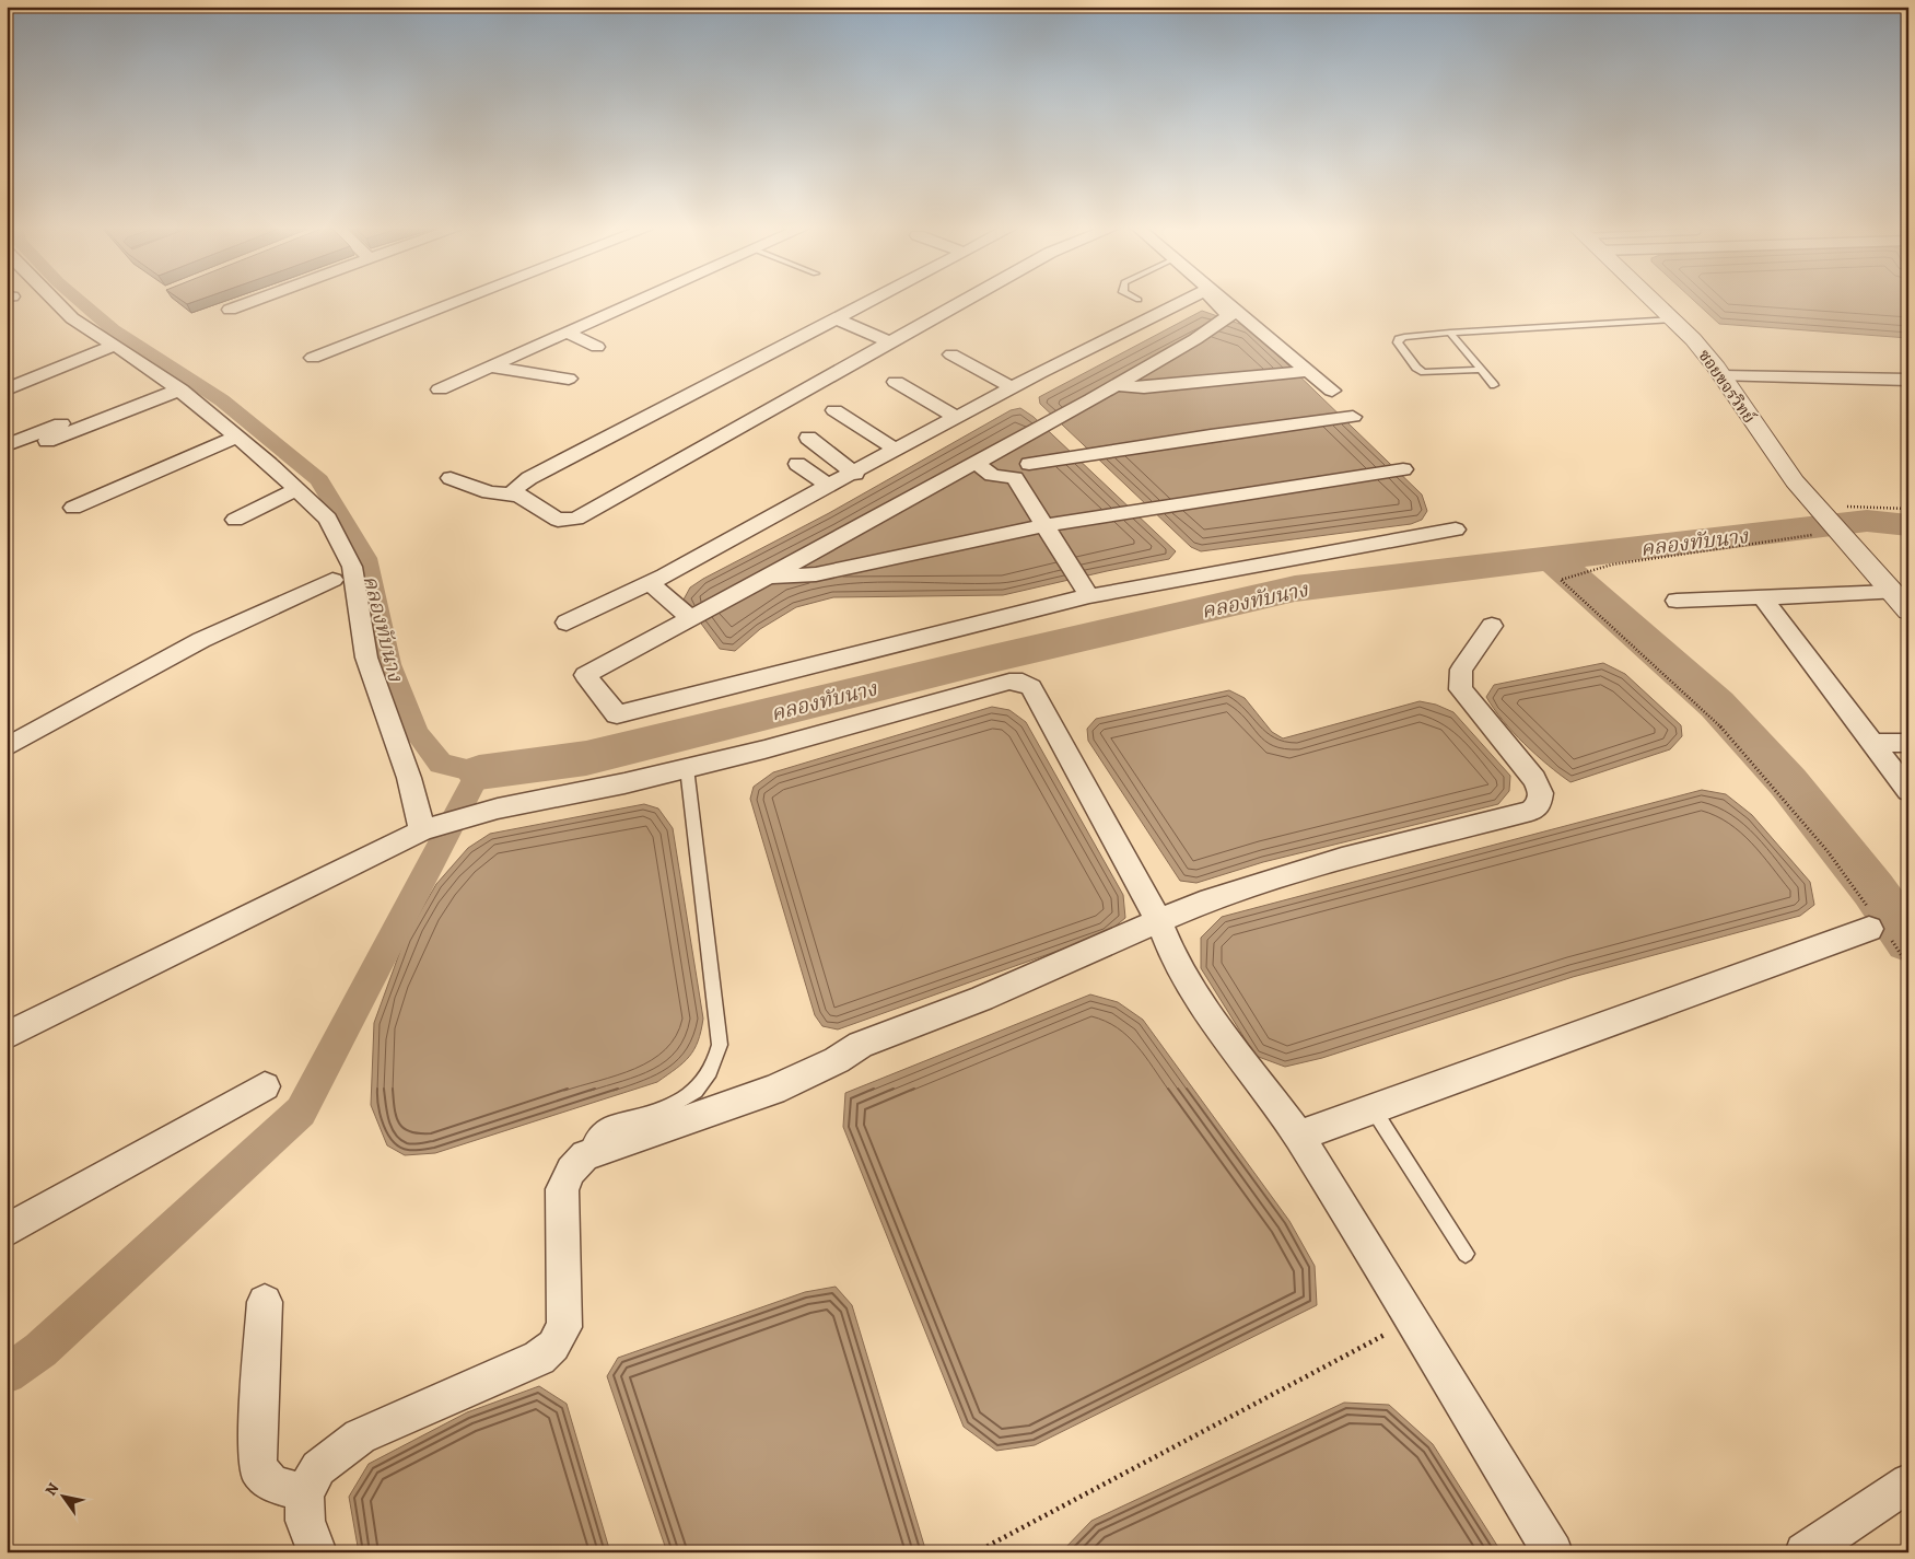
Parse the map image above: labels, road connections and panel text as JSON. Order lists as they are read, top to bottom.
{
  "streets": {
    "street": ["ซอยขจรวิทย์"]
  },
  "water": ["คลองทับนาง"],
  "north": "top left"
}
